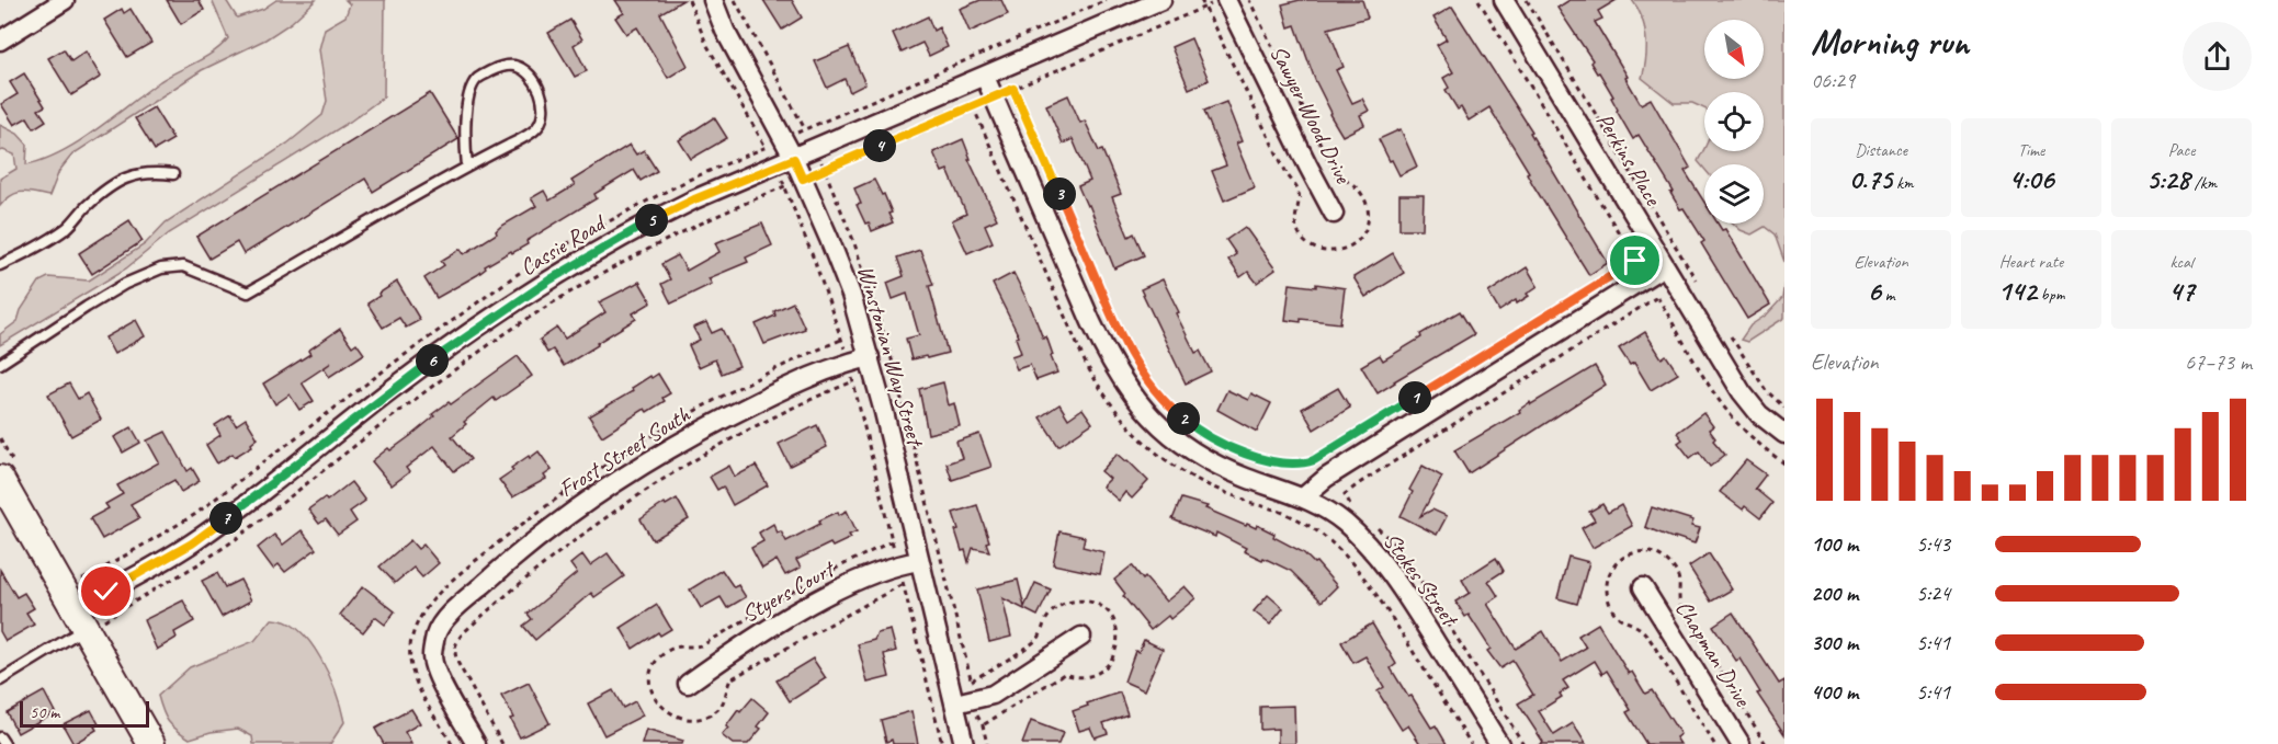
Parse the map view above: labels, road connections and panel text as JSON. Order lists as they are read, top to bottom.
{
  "streets": {
    "street": [
      "Sawyer Wood Drive",
      "Perkins Place",
      "Cassie Road",
      "Winstonian Way Street",
      "Frost Street South",
      "Stokes Street",
      "Styers Court",
      "Chapman Drive"
    ]
  },
  "crossings": [
    ["Cassie Road", "Winstonian Way Street"],
    ["Cassie Road", "Stokes Street"],
    ["Winstonian Way Street", "Frost Street South"],
    ["Winstonian Way Street", "Styers Court"]
  ],
  "scale_bar": "50 m",
  "north": "bottom right",
  "page": {
    "heading": ["Morning run", "06:29"],
    "stats": [
      ["Distance", "0.75 km"],
      ["Time", "4:06"],
      ["Pace", "5:28 /km"],
      ["Elevation", "6 m"],
      ["Heart rate", "142 bpm"],
      ["kcal", "47"]
    ],
    "pins": [
      "4",
      "3",
      "5",
      "6",
      "1",
      "2",
      "7"
    ],
    "chart": ["Elevation", "67–73 m"],
    "list": [
      {
        "name": "100 m",
        "note": "5:43"
      },
      {
        "name": "200 m",
        "note": "5:24"
      },
      {
        "name": "300 m",
        "note": "5:41"
      },
      {
        "name": "400 m",
        "note": "5:41"
      }
    ],
    "scale": "50 m"
  }
}
